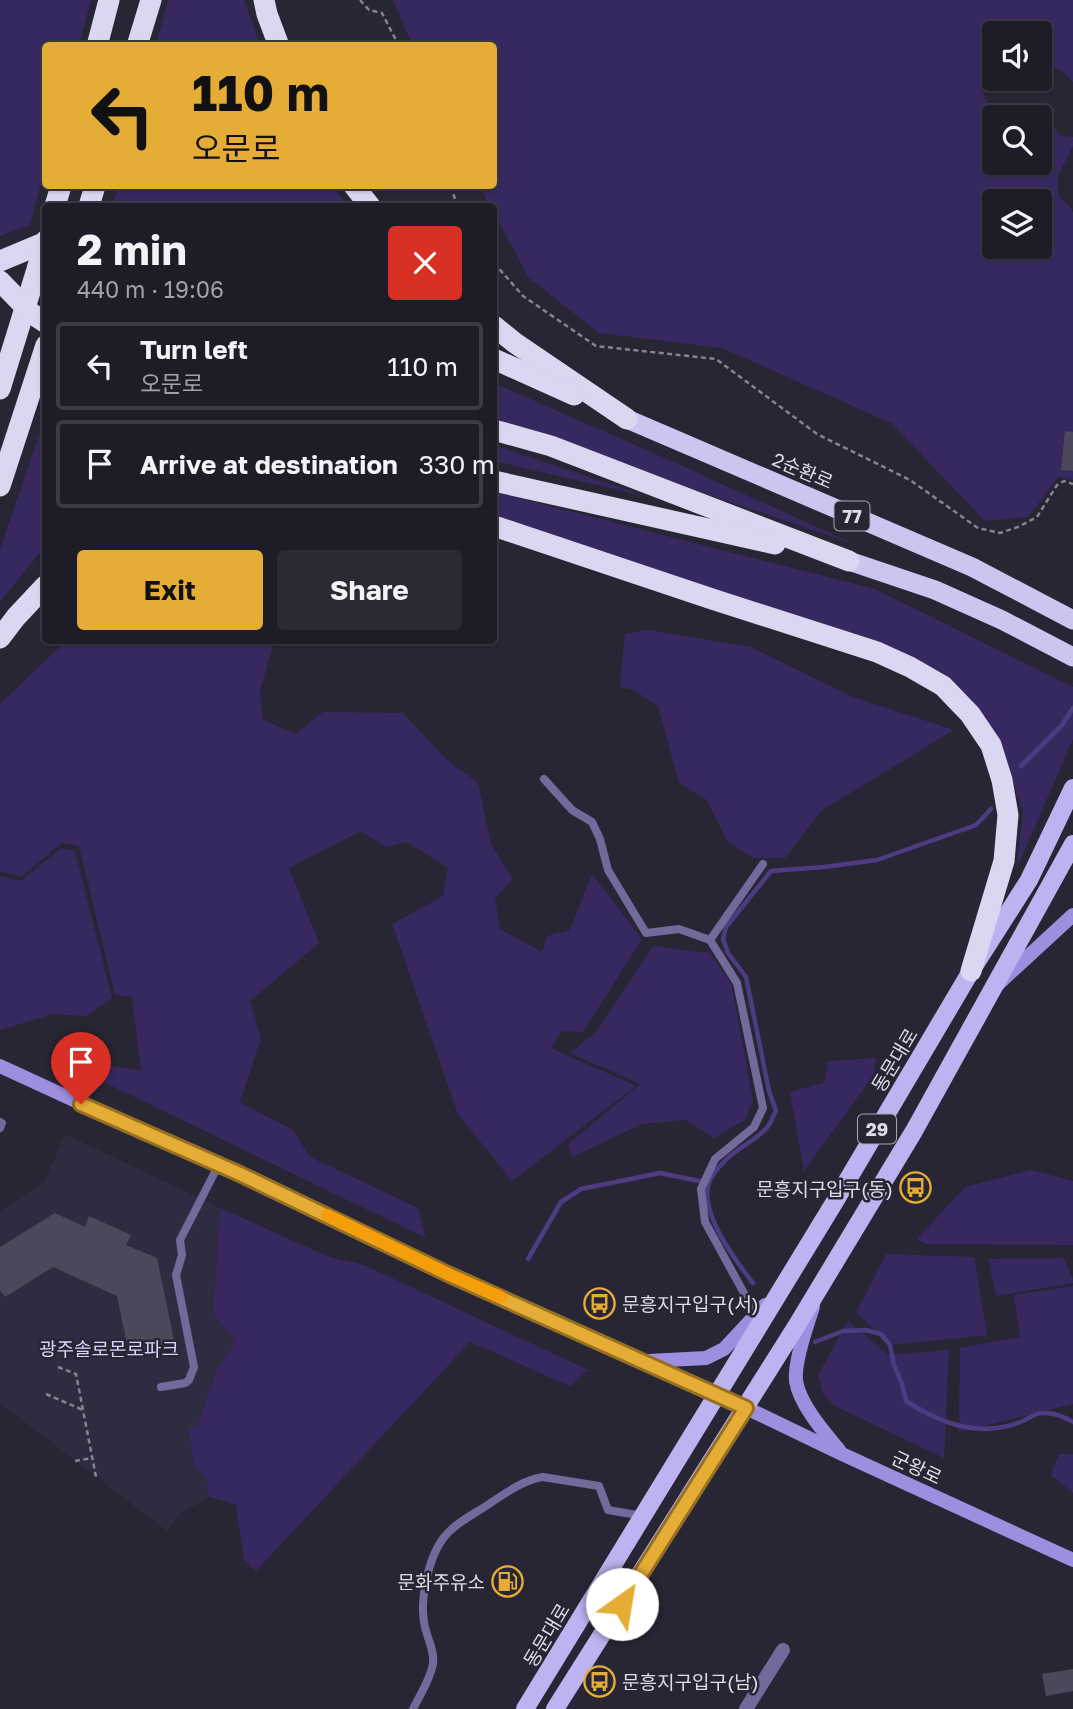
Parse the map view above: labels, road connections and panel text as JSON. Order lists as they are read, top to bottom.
{
  "streets": {
    "highway": ["2순환로", "77"],
    "main road": ["동문대로", "29", "군왕로"]
  },
  "crossings": [
    ["동문대로", "군왕로"],
    ["29", "군왕로"]
  ],
  "parks": ["광주솔로몬로파크"],
  "places": {
    "bus stop": ["문흥지구입구(동)", "문흥지구입구(서)", "문흥지구입구(남)"],
    "fuel station": ["문화주유소"]
  },
  "page": {
    "turn": ["110 m", "오문로"],
    "heading": ["2 min", "440 m · 19:06"],
    "list": [
      {
        "name": "Turn left",
        "note": "오문로",
        "value": "110 m"
      },
      {
        "name": "Arrive at destination",
        "value": "330 m"
      }
    ],
    "buttons": ["Exit", "Share"]
  }
}
